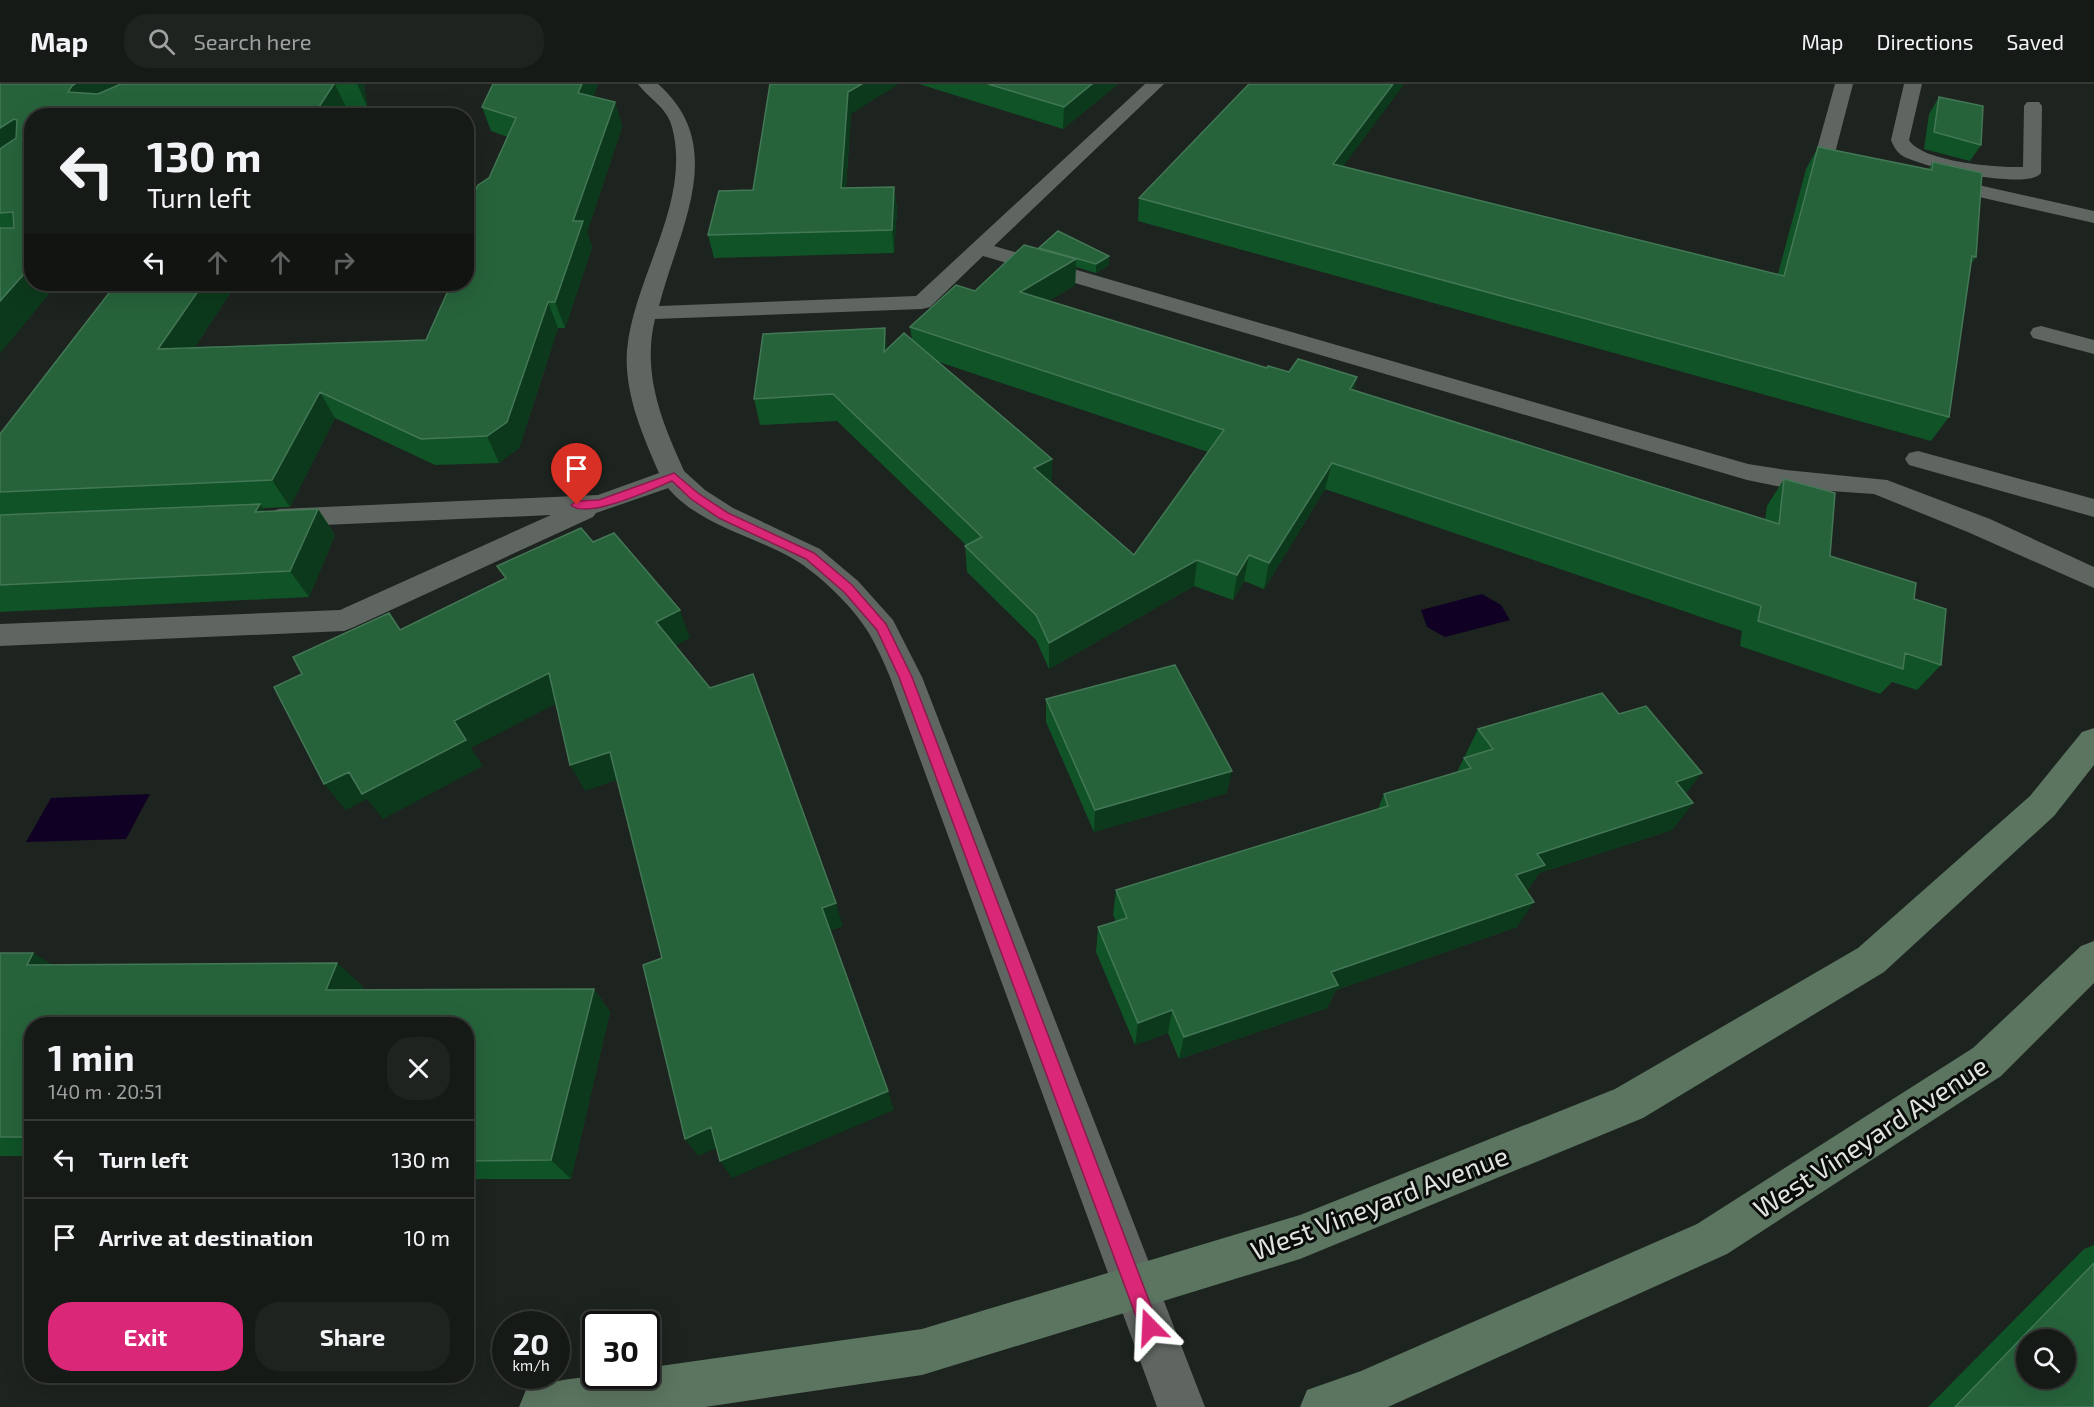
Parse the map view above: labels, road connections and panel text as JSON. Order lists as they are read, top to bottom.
{
  "streets": {
    "main road": ["West Vineyard Avenue"]
  },
  "page": {
    "header": "Map",
    "search": "Search here",
    "nav": ["Map", "Directions", "Saved"],
    "turn": ["130 m", "Turn left"],
    "heading": ["1 min", "140 m · 20:51"],
    "list": [
      {
        "name": "Turn left",
        "value": "130 m"
      },
      {
        "name": "Arrive at destination",
        "value": "10 m"
      }
    ],
    "buttons": ["Exit", "Share"],
    "speed": "20 km/h",
    "limit": "30"
  }
}
